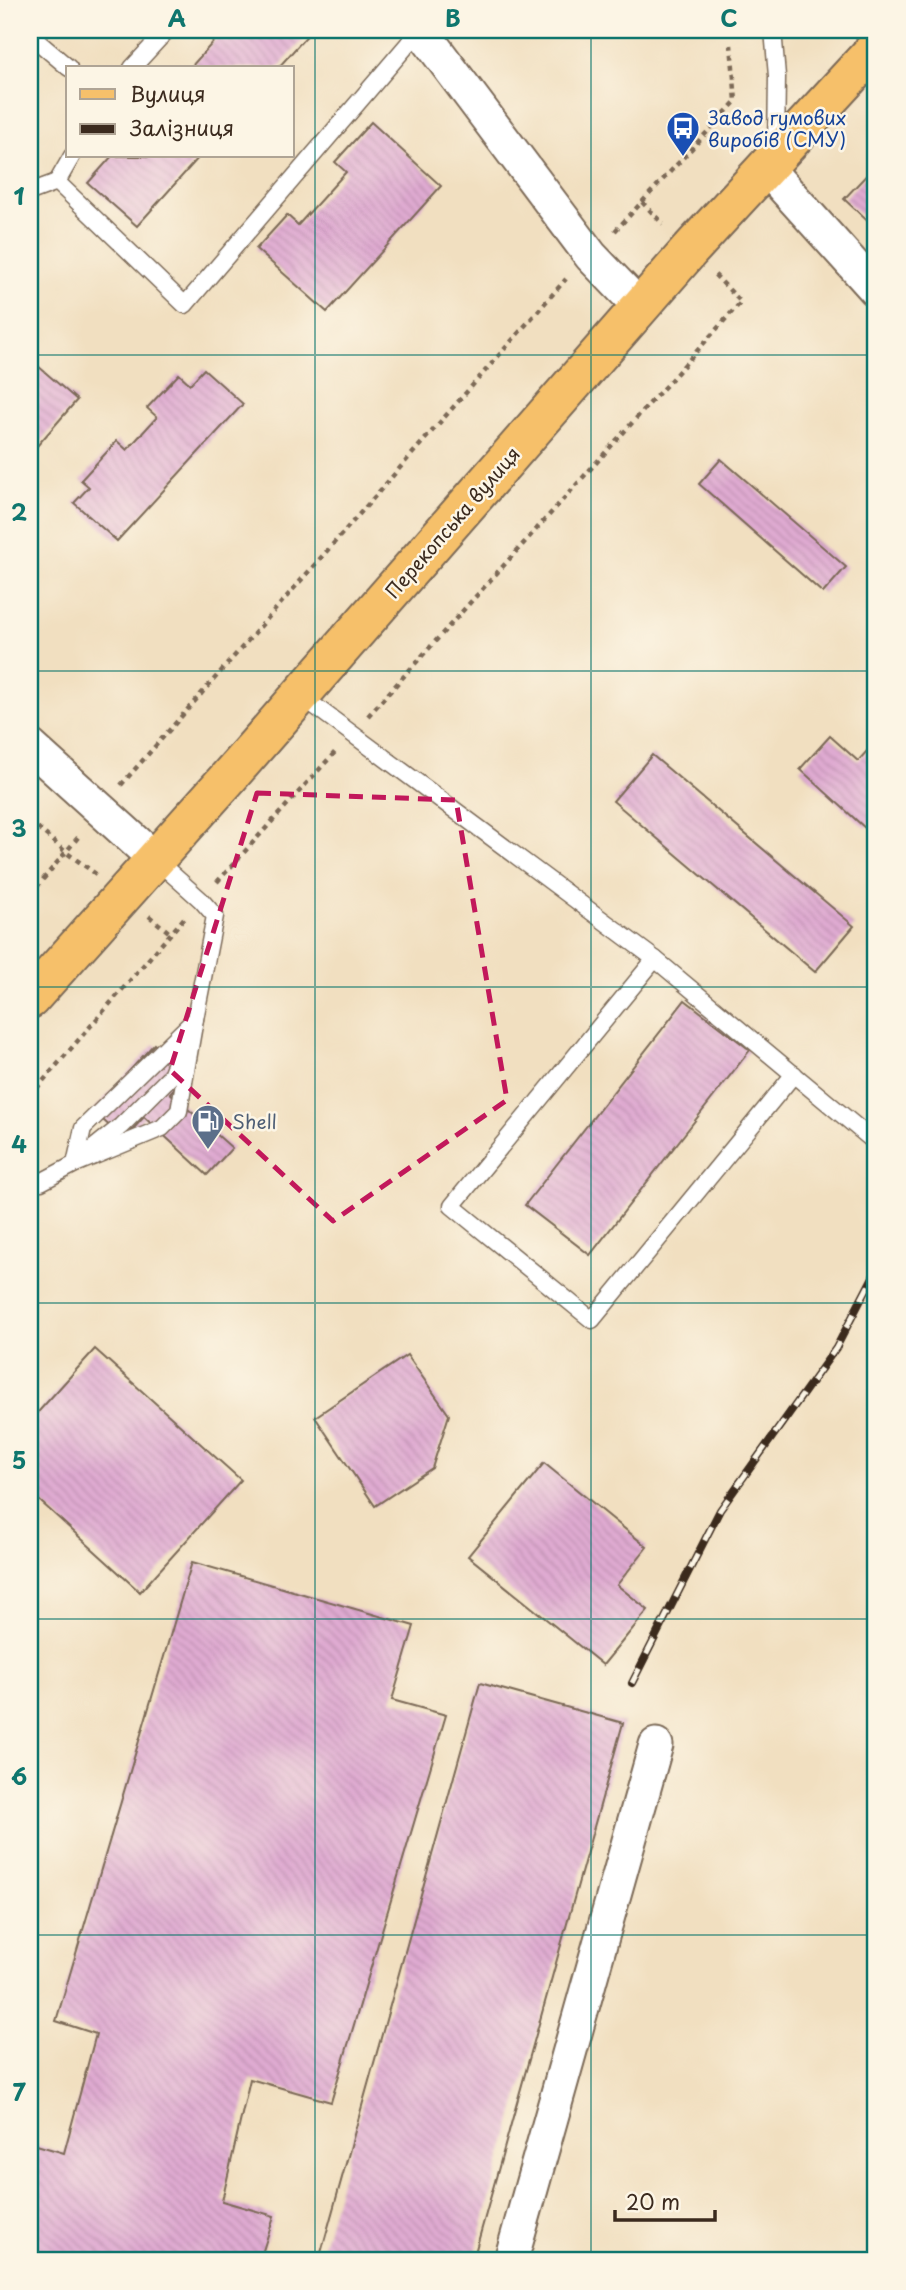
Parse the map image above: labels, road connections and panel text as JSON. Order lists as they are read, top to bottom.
{
  "streets": {
    "main road": ["Перекопська вулиця"]
  },
  "places": {
    "bus stop": ["Завод гумових виробів (СМУ)"],
    "fuel station": ["Shell"]
  },
  "legend": ["Вулиця", "Залізниця"],
  "scale_bar": "20 m",
  "grid": {
    "columns": ["A", "B", "C"],
    "rows": [
      "1",
      "2",
      "3",
      "4",
      "5",
      "6",
      "7"
    ]
  }
}
